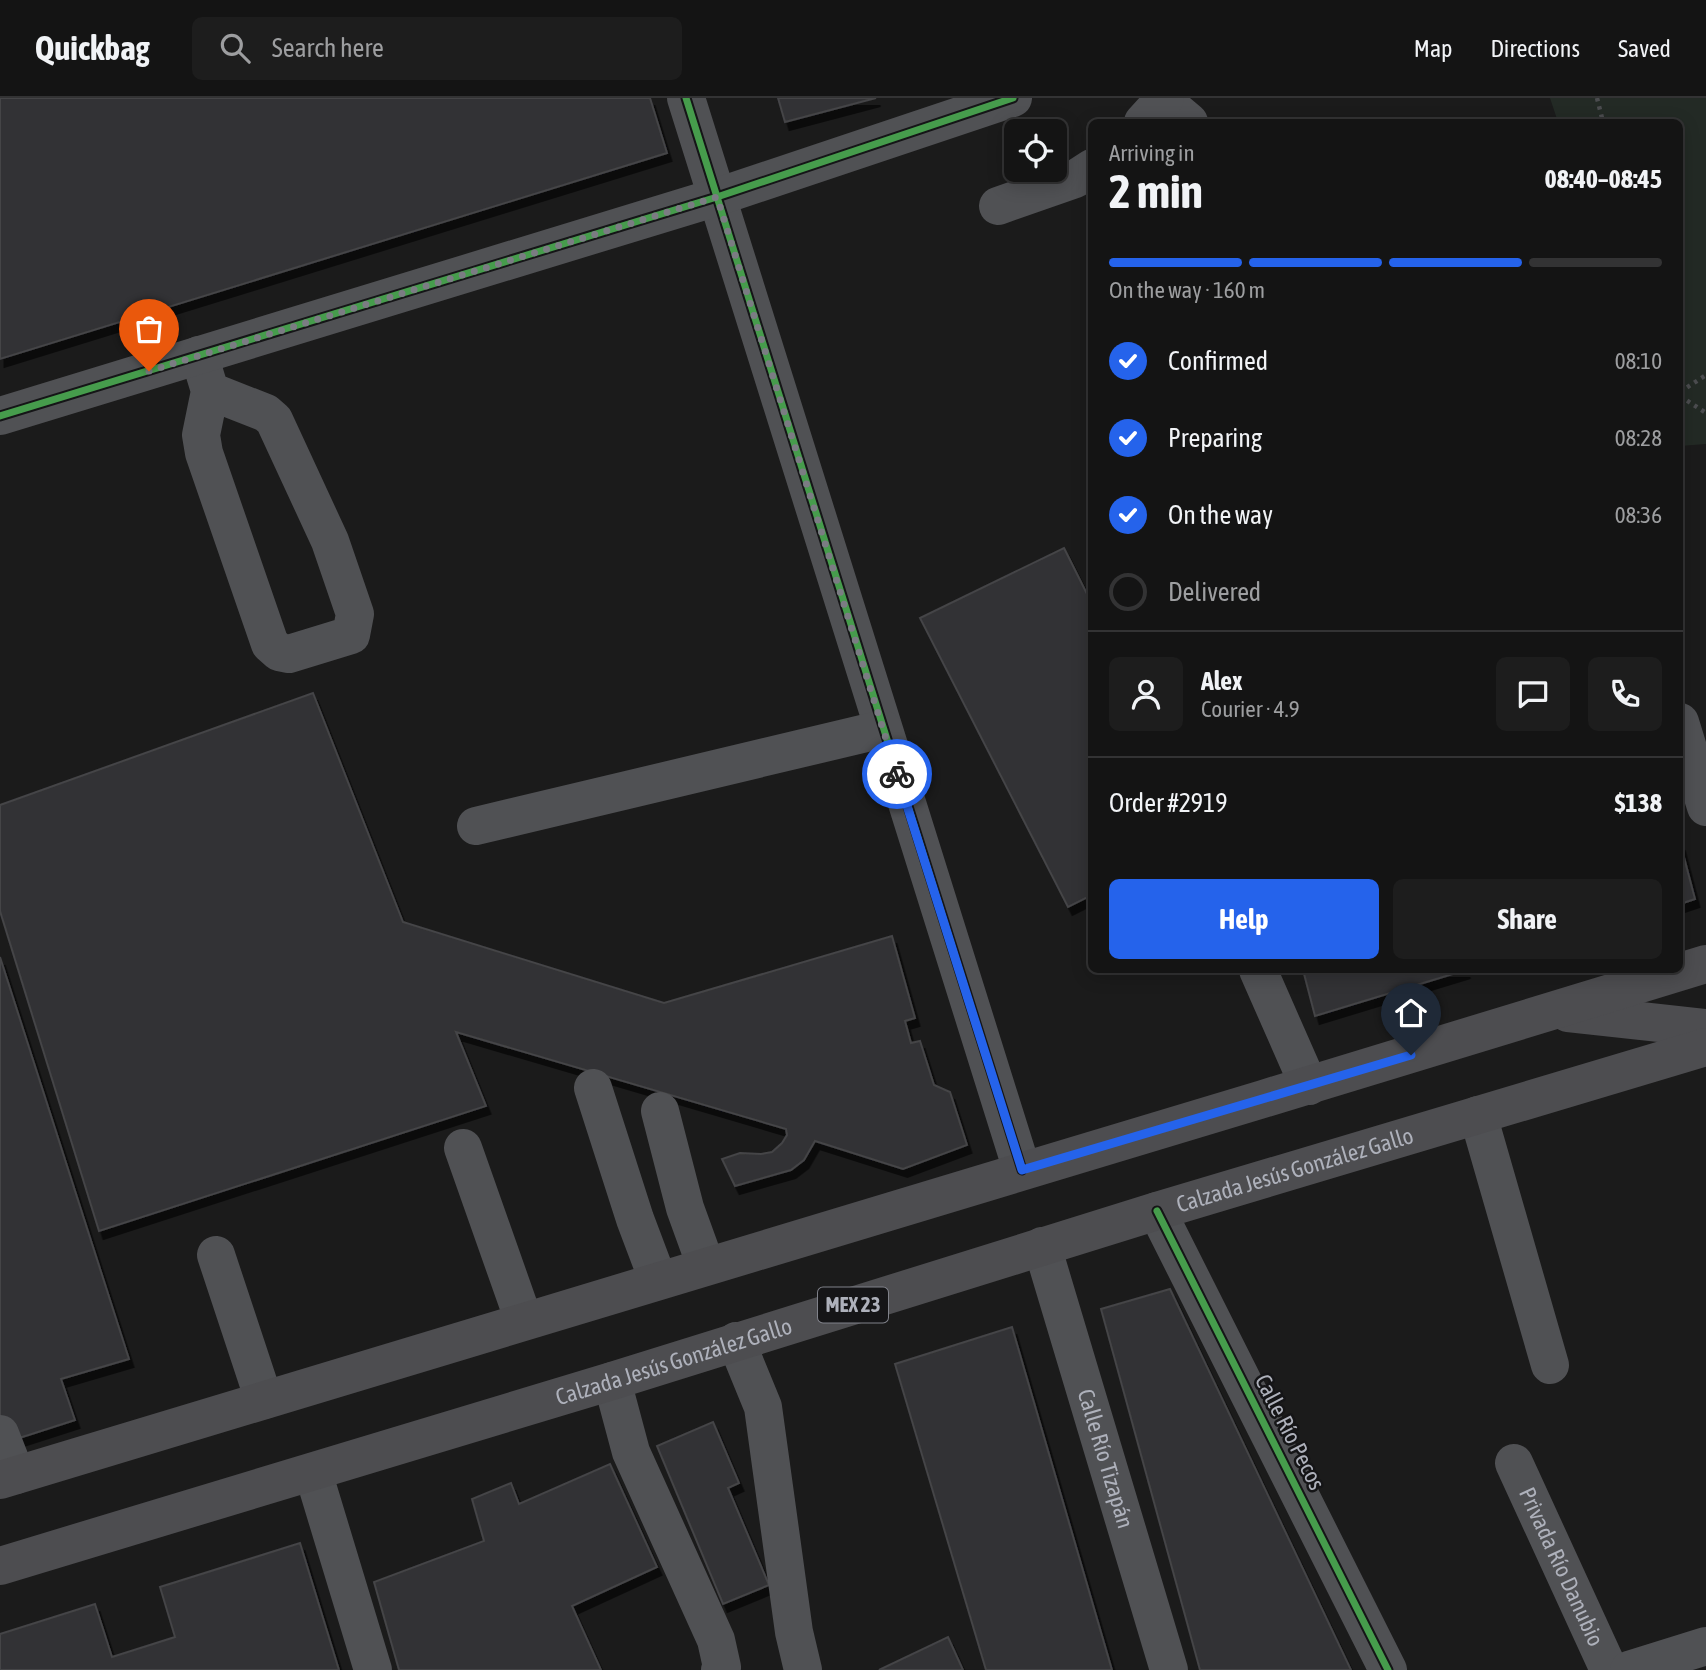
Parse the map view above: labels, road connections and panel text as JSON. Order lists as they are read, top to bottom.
{
  "streets": {
    "main road": ["Calzada Jesús González Gallo", "MEX 23"],
    "street": ["Calle Río Pecos", "Calle Río Tizapán", "Privada Río Danubio"]
  },
  "crossings": [
    ["Calzada Jesús González Gallo", "Calle Río Pecos"],
    ["Calzada Jesús González Gallo", "Calle Río Tizapán"]
  ],
  "page": {
    "header": "Quickbag",
    "search": "Search here",
    "nav": ["Map", "Directions", "Saved"],
    "heading": ["2 min", "Arriving in", "08:40–08:45"],
    "panel": [
      "Alex",
      "Courier · 4.9",
      "Order #2919",
      "$138"
    ],
    "bar": "On the way · 160 m",
    "list": [
      ["Confirmed", "08:10"],
      ["Preparing", "08:28"],
      ["On the way", "08:36"],
      "Delivered"
    ],
    "buttons": ["Help", "Share"]
  }
}
